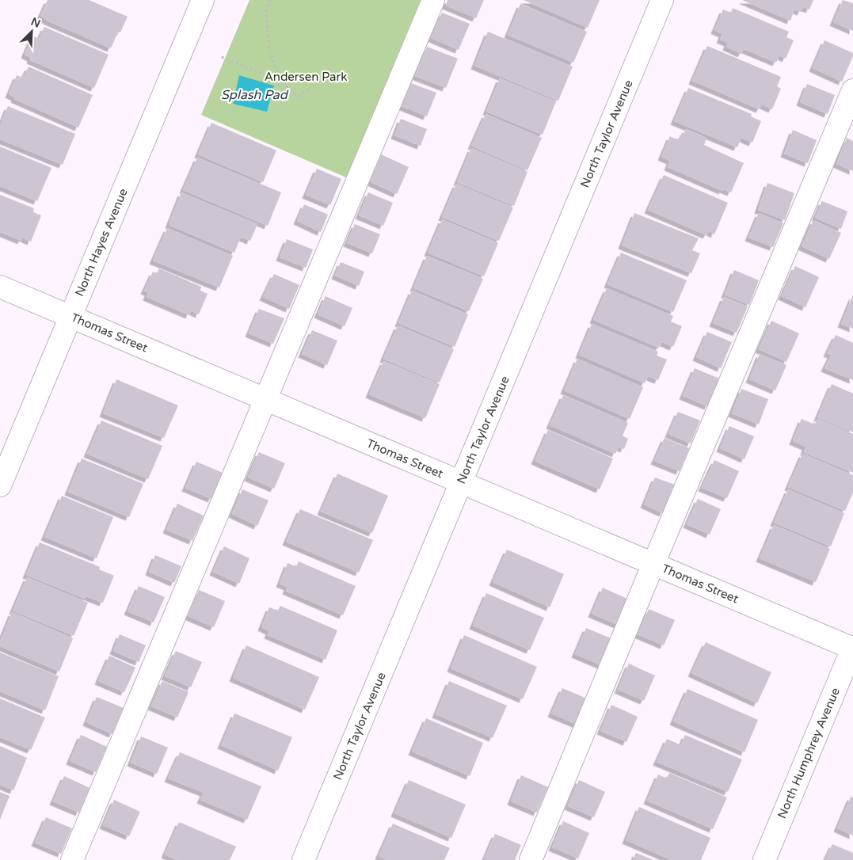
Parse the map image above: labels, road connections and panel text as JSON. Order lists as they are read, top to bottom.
{
  "streets": {
    "street": [
      "North Taylor Avenue",
      "North Hayes Avenue",
      "Thomas Street",
      "North Humphrey Avenue"
    ]
  },
  "crossings": [
    ["North Taylor Avenue", "Thomas Street"],
    ["North Hayes Avenue", "Thomas Street"],
    ["Thomas Street", "North Humphrey Avenue"]
  ],
  "water": ["Splash Pad"],
  "parks": ["Andersen Park"],
  "north": "top right"
}
